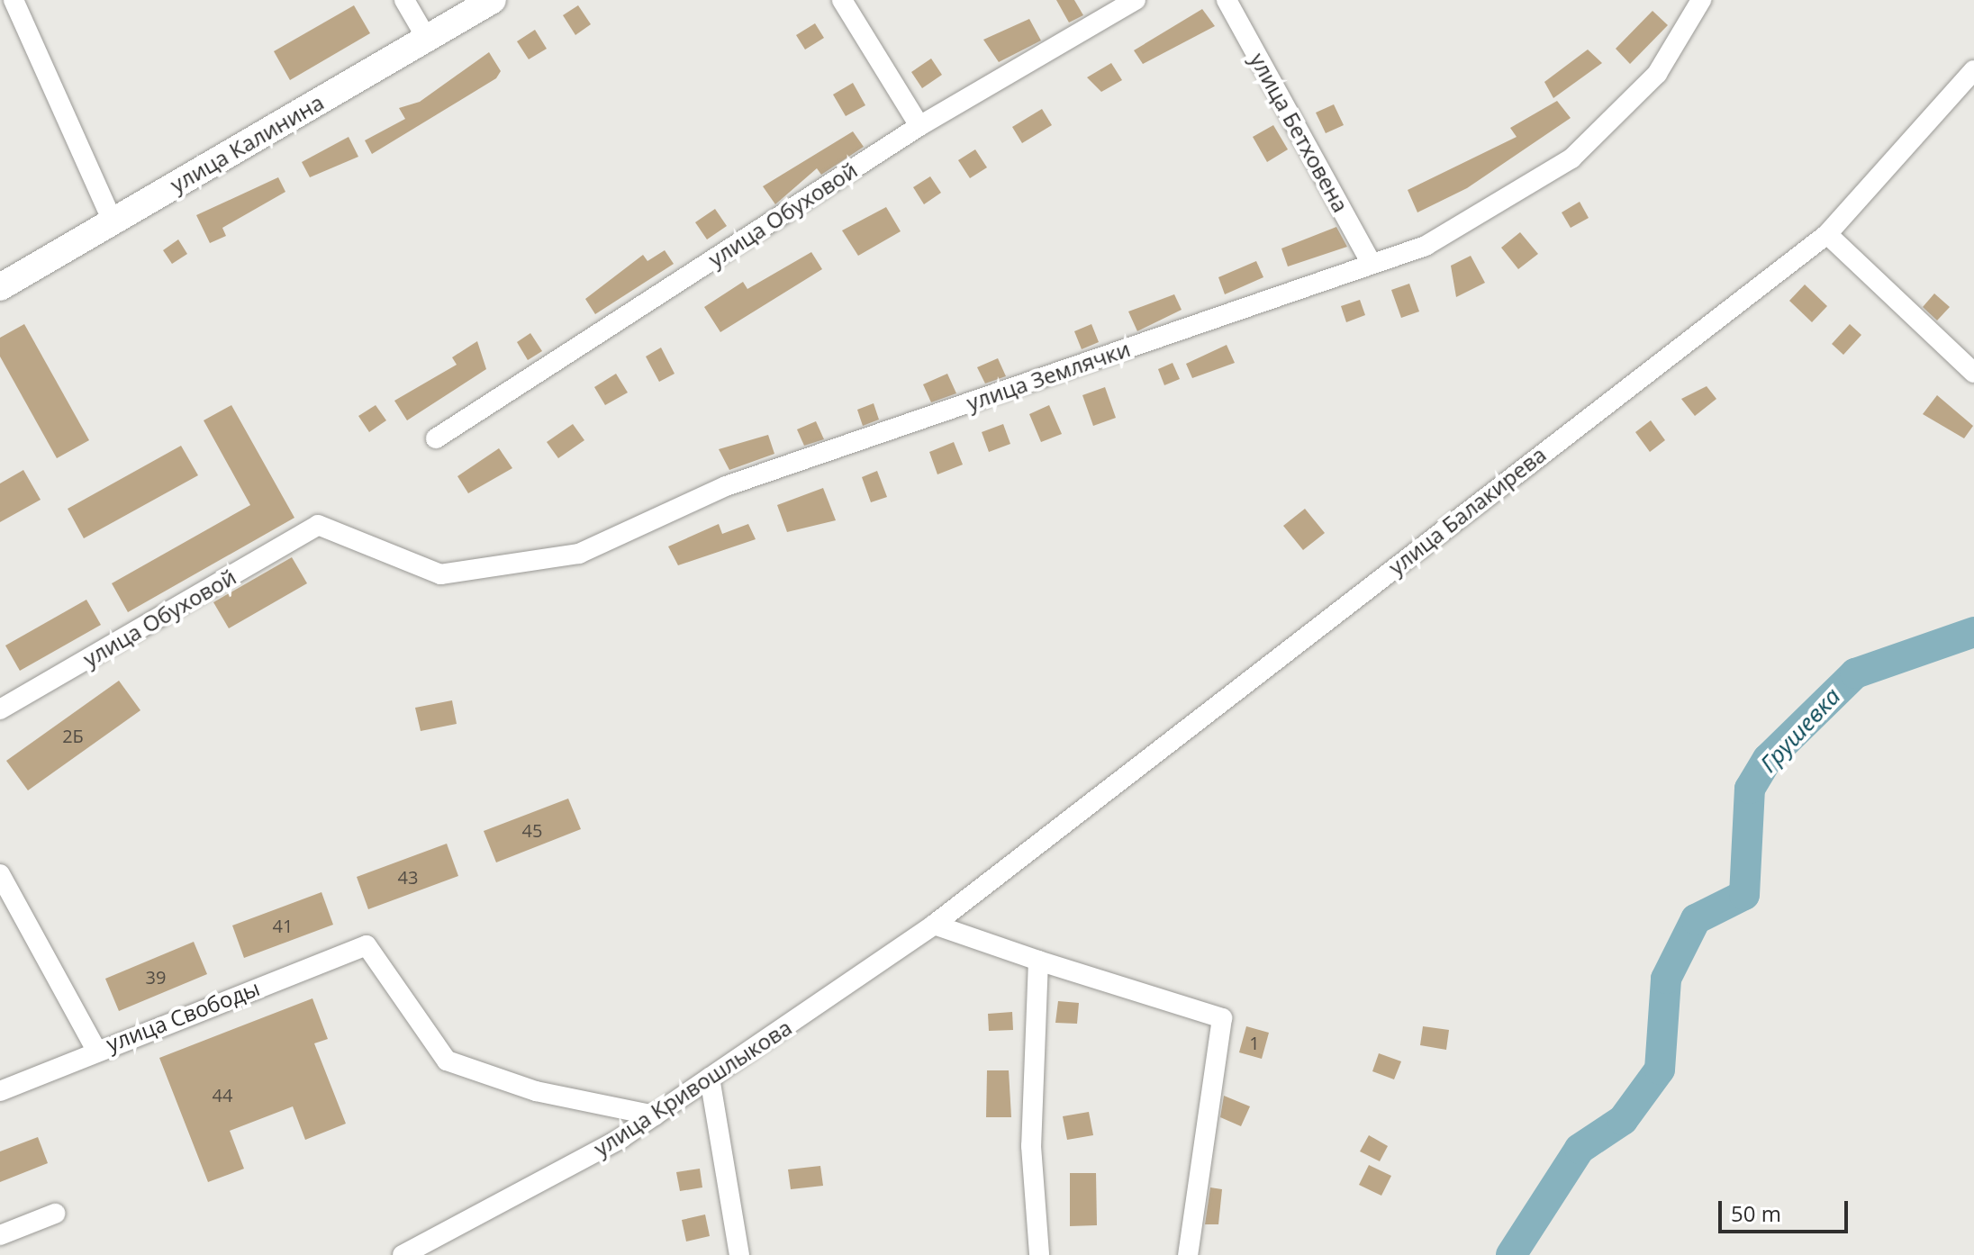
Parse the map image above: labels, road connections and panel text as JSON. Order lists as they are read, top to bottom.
{
  "streets": {
    "street": [
      "улица Бетховена",
      "улица Калинина",
      "улица Обуховой",
      "улица Землячки",
      "улица Балакирева",
      "улица Свободы",
      "улица Кривошлыкова"
    ]
  },
  "crossings": [
    ["улица Бетховена", "улица Землячки"],
    ["улица Обуховой", "улица Землячки"],
    ["улица Балакирева", "улица Кривошлыкова"],
    ["улица Свободы", "улица Кривошлыкова"]
  ],
  "water": ["Грушевка"],
  "house_numbers": [
    "2Б",
    "45",
    "43",
    "41",
    "39",
    "1",
    "44"
  ],
  "scale_bar": "50 m"
}
